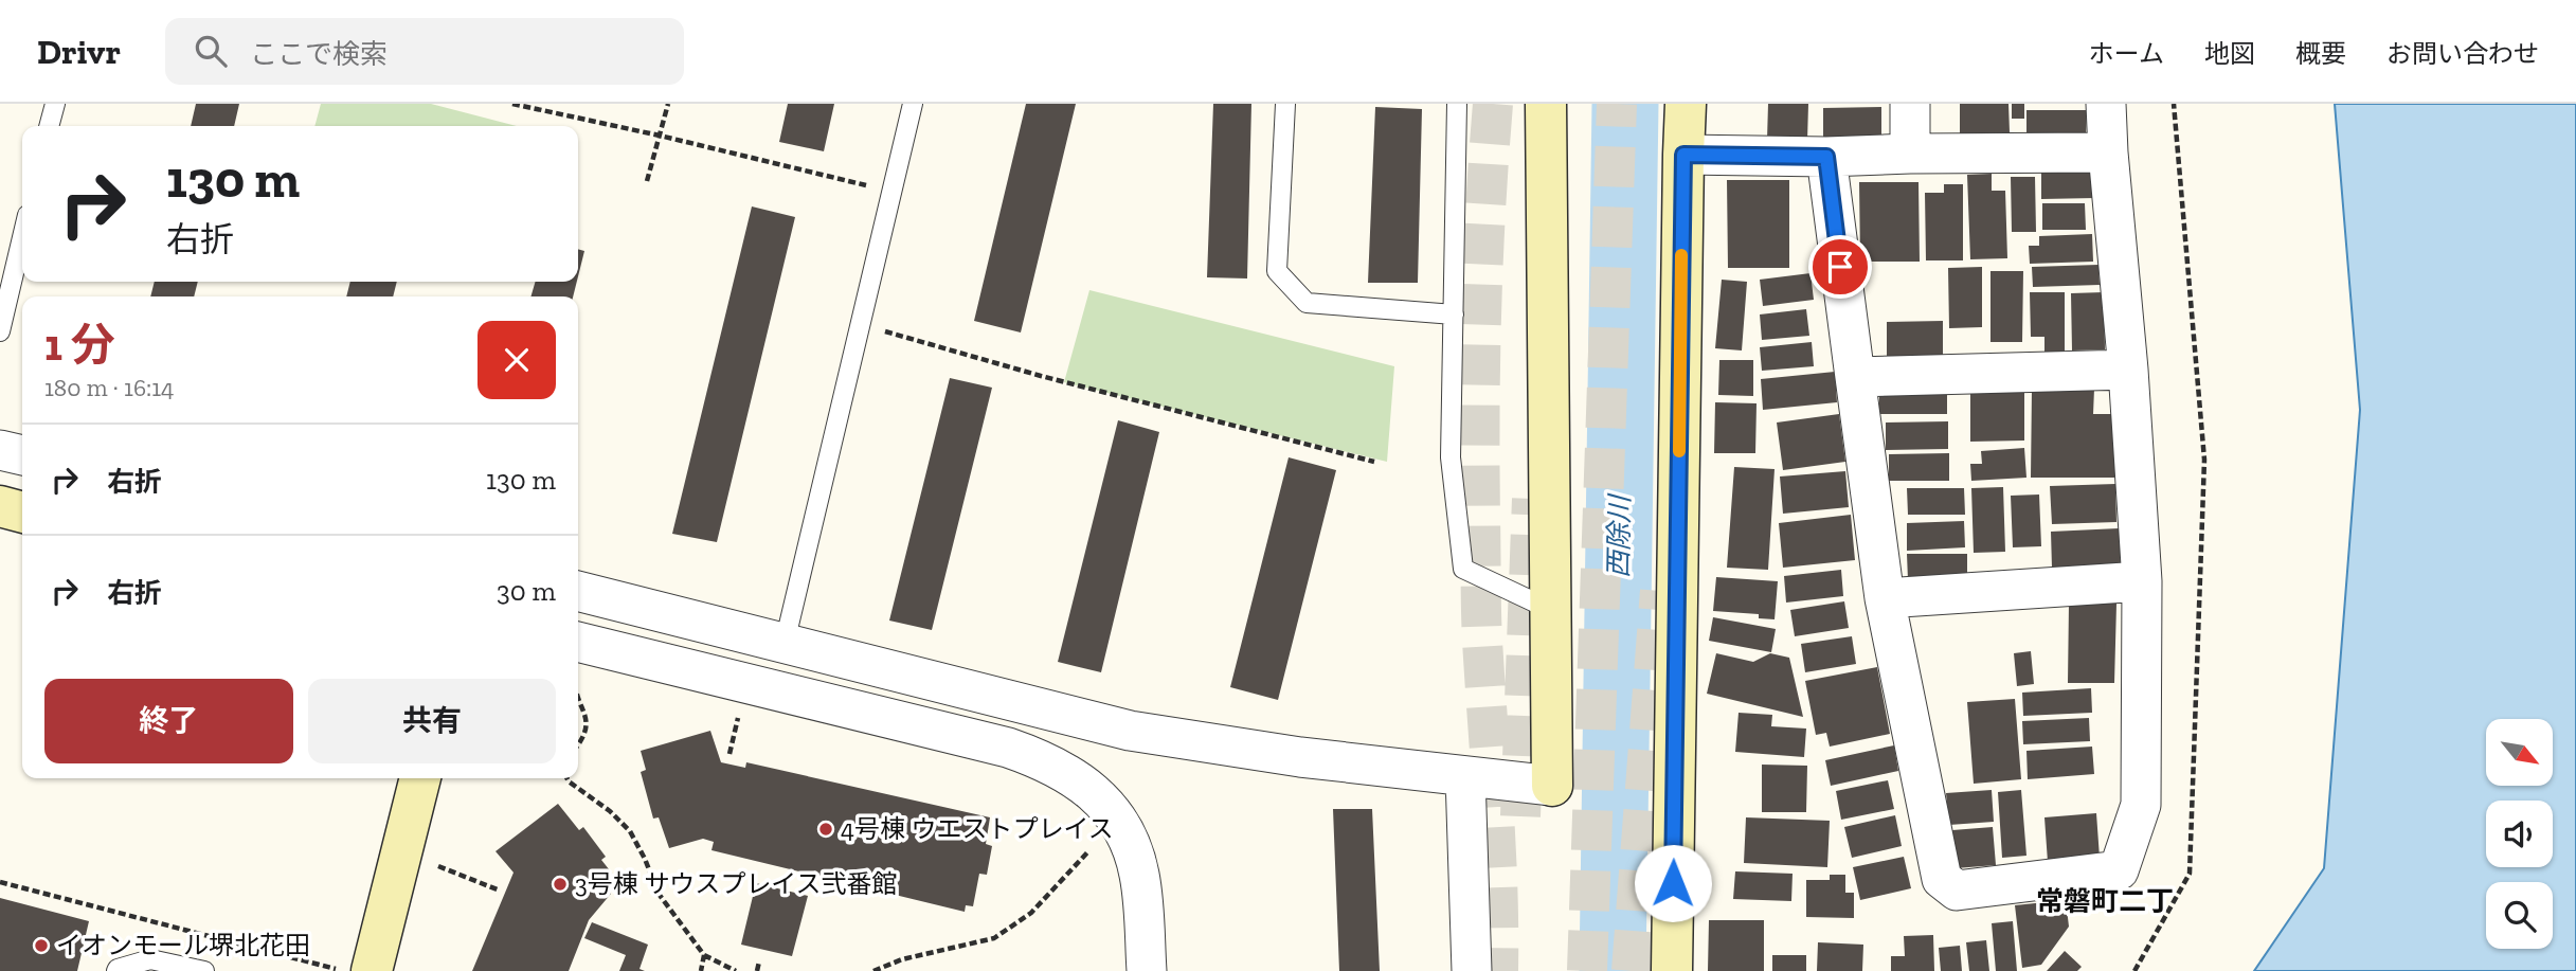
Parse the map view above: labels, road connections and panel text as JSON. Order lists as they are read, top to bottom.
{
  "districts": ["常磐町二丁"],
  "water": ["西除川"],
  "places": ["4号棟 ウエストプレイス", "3号棟 サウスプレイス弐番館", "イオンモール堺北花田"],
  "north": "bottom right",
  "page": {
    "header": "Drivr",
    "search": "ここで検索",
    "nav": [
      "ホーム",
      "地図",
      "概要",
      "お問い合わせ"
    ],
    "turn": ["130 m", "右折"],
    "heading": ["1 分", "180 m · 16:14"],
    "list": [
      {
        "name": "右折",
        "value": "130 m"
      },
      {
        "name": "右折",
        "value": "30 m"
      }
    ],
    "buttons": ["終了", "共有"]
  }
}
